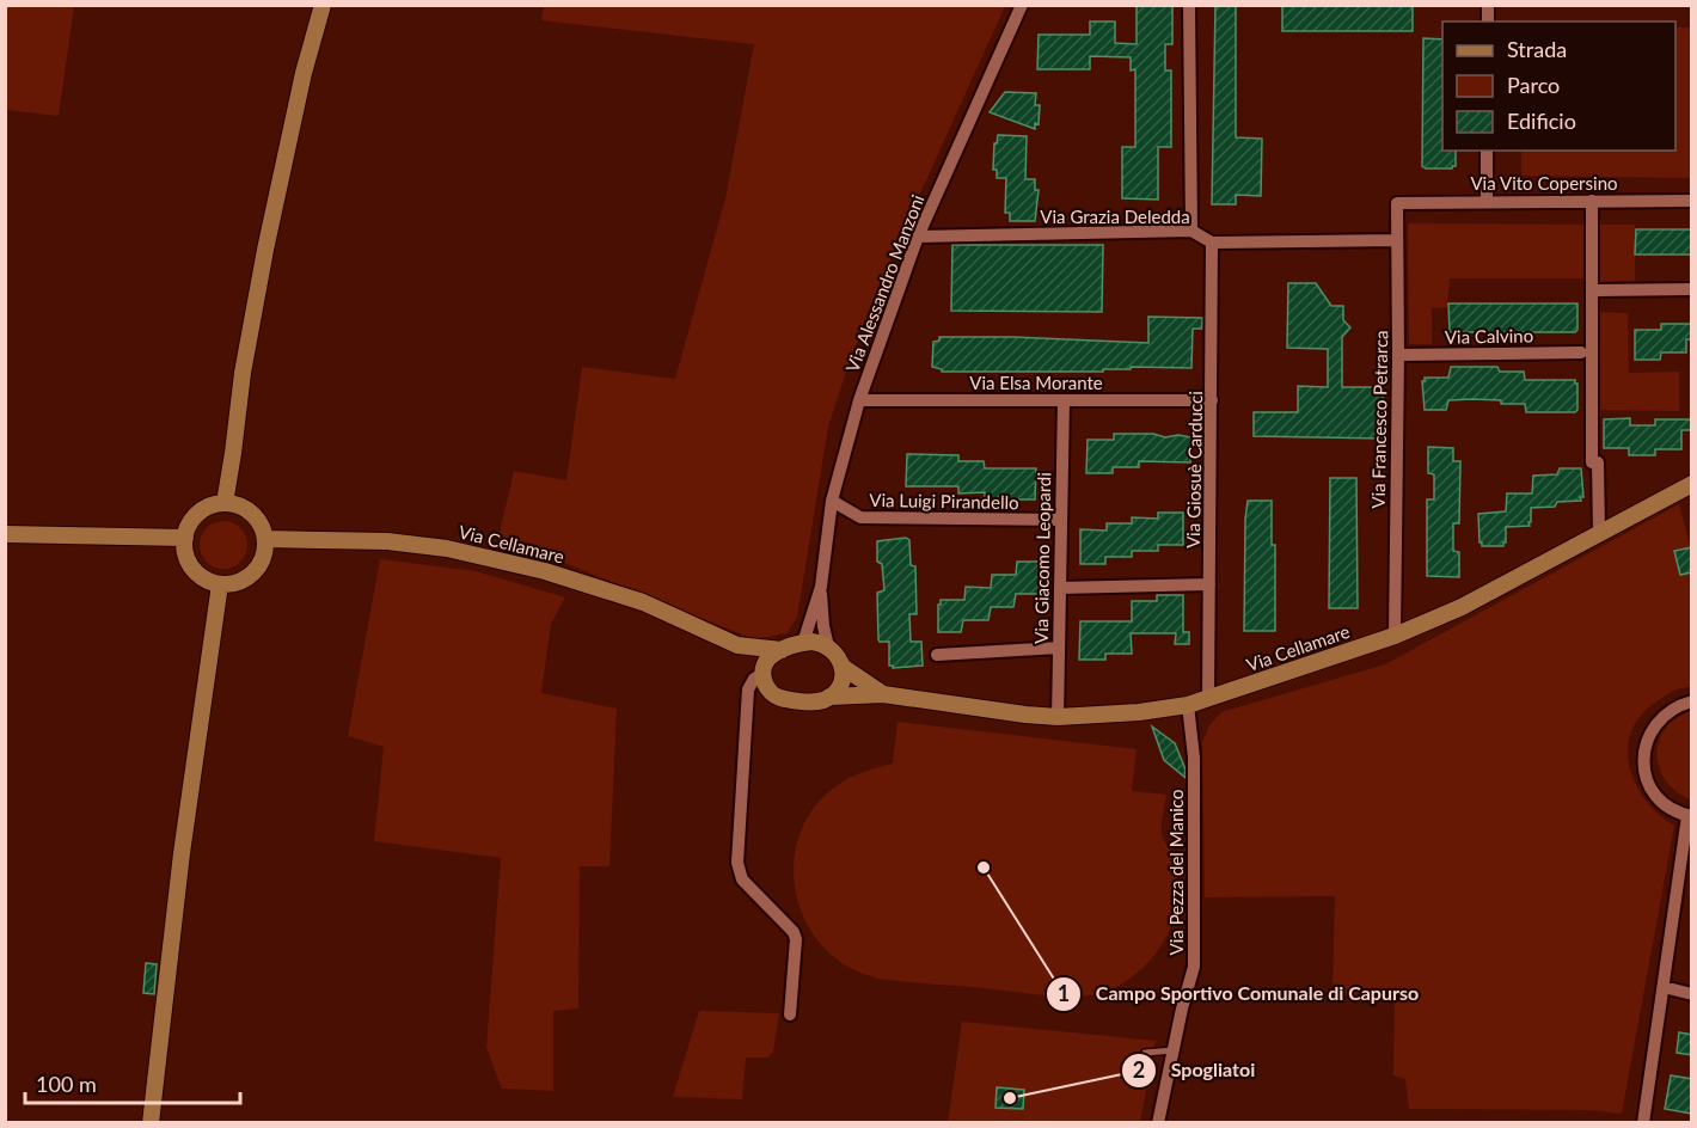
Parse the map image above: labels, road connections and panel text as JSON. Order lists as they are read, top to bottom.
{
  "streets": {
    "street": [
      "Via Vito Copersino",
      "Via Grazia Deledda",
      "Via Alessandro Manzoni",
      "Via Calvino",
      "Via Elsa Morante",
      "Via Francesco Petrarca",
      "Via Giosuè Carducci",
      "Via Luigi Pirandello",
      "Via Cellamare",
      "Via Giacomo Leopardi",
      "Via Pezza del Manico"
    ]
  },
  "crossings": [
    ["Via Vito Copersino", "Via Francesco Petrarca"],
    ["Via Grazia Deledda", "Via Alessandro Manzoni"],
    ["Via Grazia Deledda", "Via Giosuè Carducci"],
    ["Via Alessandro Manzoni", "Via Elsa Morante"],
    ["Via Alessandro Manzoni", "Via Luigi Pirandello"],
    ["Via Alessandro Manzoni", "Via Cellamare"],
    ["Via Calvino", "Via Francesco Petrarca"],
    ["Via Elsa Morante", "Via Giosuè Carducci"],
    ["Via Elsa Morante", "Via Giacomo Leopardi"],
    ["Via Francesco Petrarca", "Via Cellamare"],
    ["Via Giosuè Carducci", "Via Cellamare"],
    ["Via Luigi Pirandello", "Via Giacomo Leopardi"],
    ["Via Cellamare", "Via Giacomo Leopardi"],
    ["Via Cellamare", "Via Pezza del Manico"]
  ],
  "places": ["Campo Sportivo Comunale di Capurso", "Spogliatoi"],
  "legend": ["Strada", "Parco", "Edificio"],
  "scale_bar": "100 m"
}
